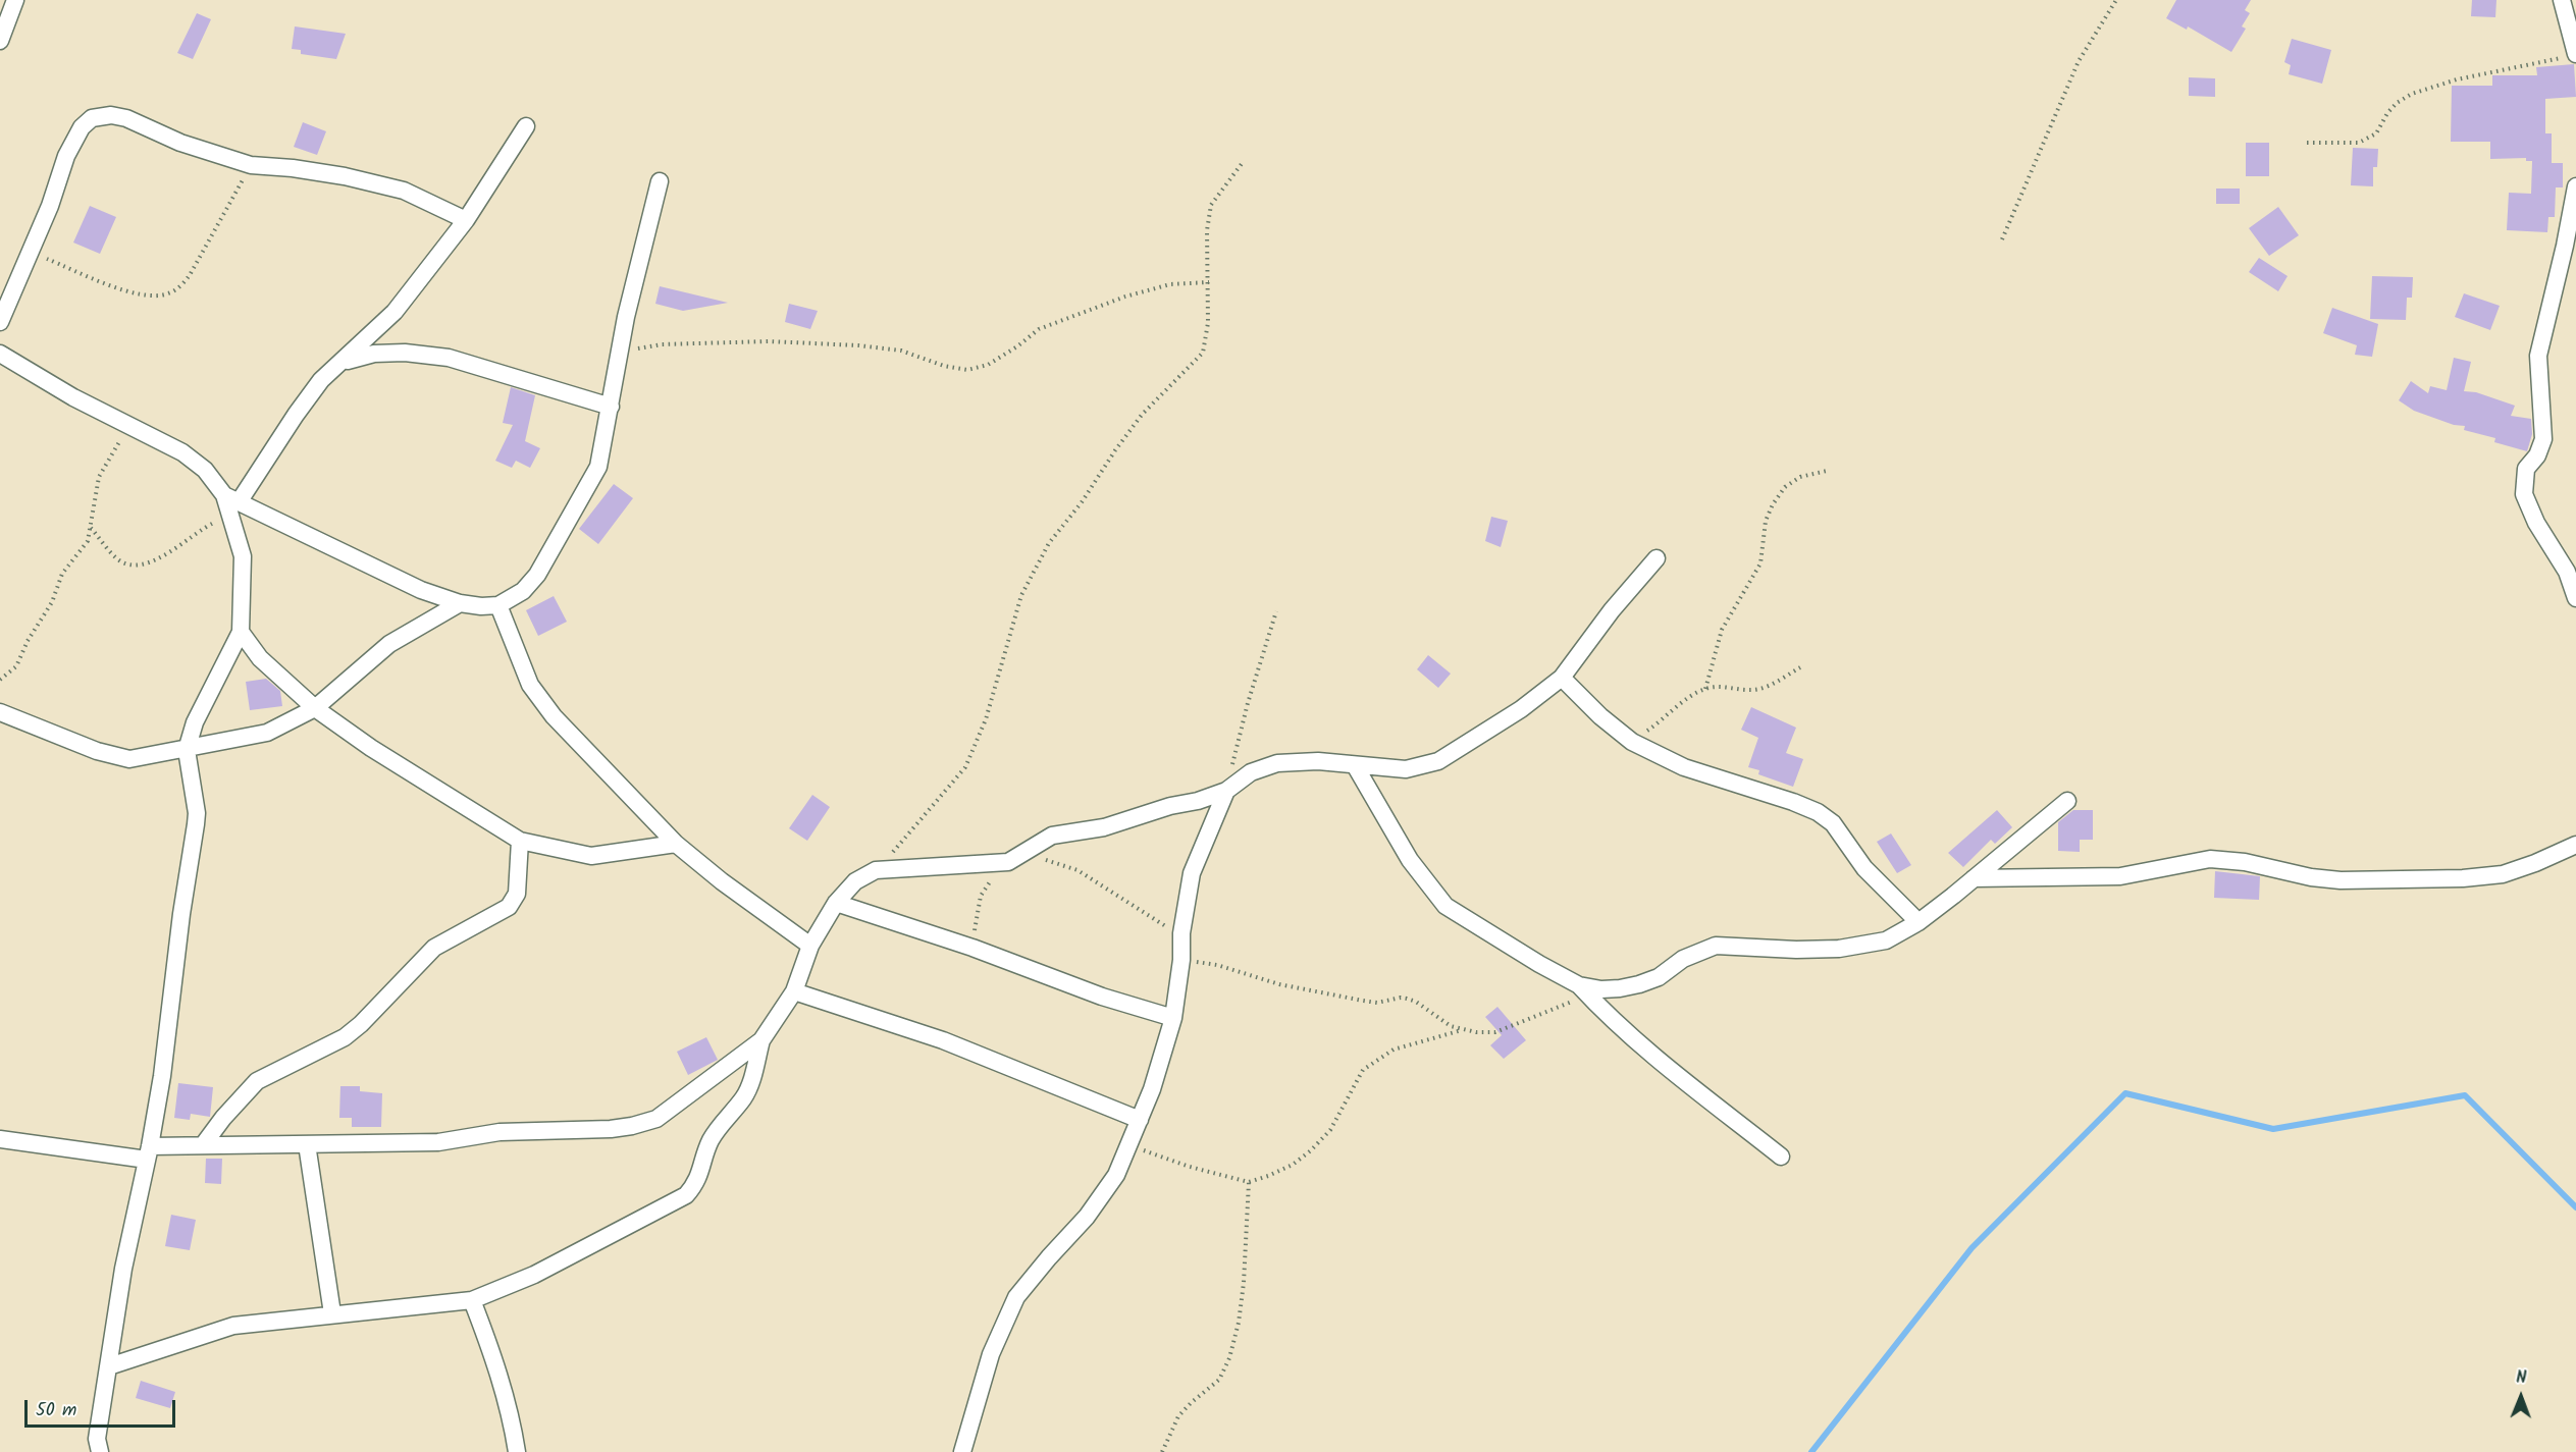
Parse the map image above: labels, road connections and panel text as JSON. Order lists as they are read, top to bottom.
{
  "scale_bar": "50 m",
  "north": "top"
}
